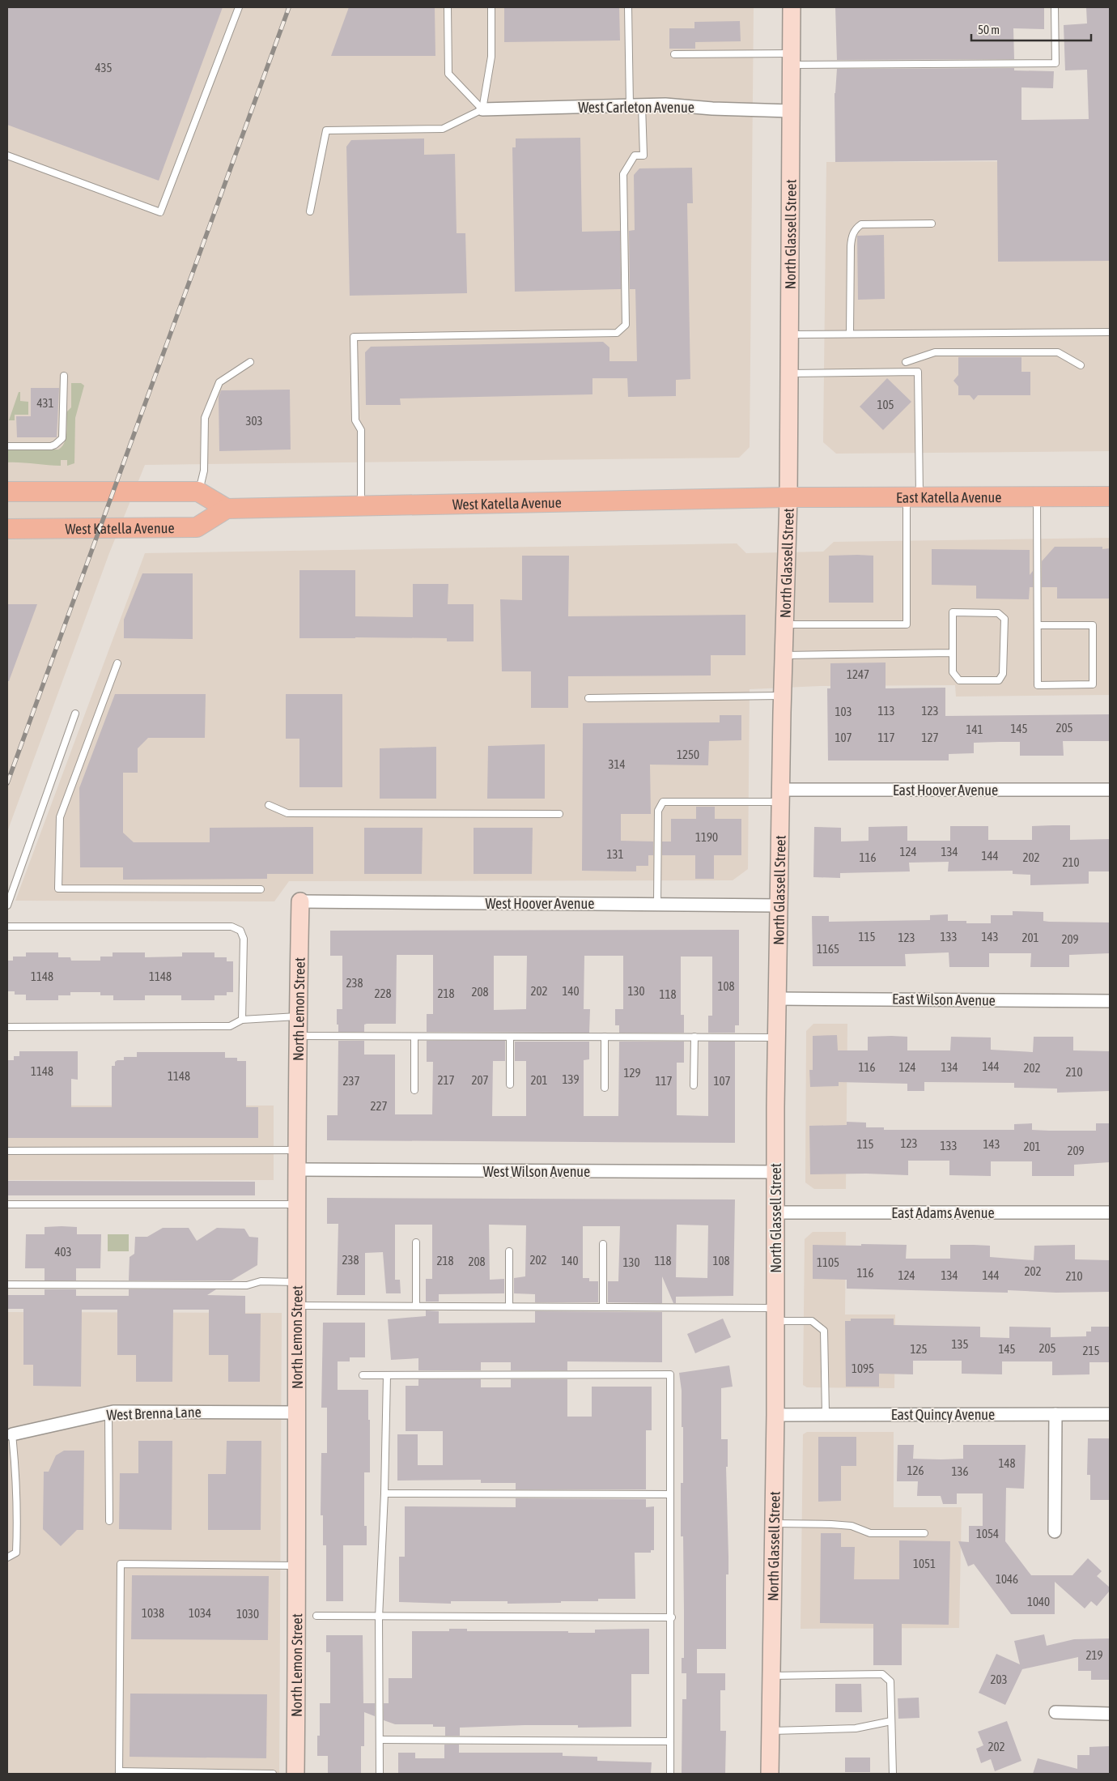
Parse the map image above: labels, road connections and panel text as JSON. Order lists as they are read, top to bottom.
{
  "streets": {
    "main road": [
      "North Glassell Street",
      "East Katella Avenue",
      "West Katella Avenue",
      "North Lemon Street"
    ],
    "street": [
      "West Carleton Avenue",
      "East Hoover Avenue",
      "West Hoover Avenue",
      "East Wilson Avenue",
      "West Wilson Avenue",
      "East Adams Avenue",
      "West Brenna Lane",
      "East Quincy Avenue"
    ]
  },
  "crossings": [
    ["West Carleton Avenue", "North Glassell Street"],
    ["North Glassell Street", "East Katella Avenue"],
    ["North Glassell Street", "West Katella Avenue"],
    ["North Glassell Street", "East Hoover Avenue"],
    ["North Glassell Street", "West Hoover Avenue"],
    ["North Glassell Street", "East Wilson Avenue"],
    ["North Glassell Street", "West Wilson Avenue"],
    ["North Glassell Street", "East Adams Avenue"],
    ["North Glassell Street", "East Quincy Avenue"],
    ["East Katella Avenue", "West Katella Avenue"],
    ["West Hoover Avenue", "North Lemon Street"],
    ["North Lemon Street", "West Wilson Avenue"],
    ["North Lemon Street", "West Brenna Lane"]
  ],
  "house_numbers": [
    "435",
    "431",
    "105",
    "303",
    "1247",
    "113",
    "123",
    "103",
    "205",
    "145",
    "141",
    "107",
    "117",
    "127",
    "1250",
    "314",
    "1190",
    "124",
    "134",
    "131",
    "144",
    "116",
    "202",
    "210",
    "115",
    "133",
    "143",
    "123",
    "201",
    "209",
    "1165",
    "1148",
    "1148",
    "238",
    "108",
    "202",
    "140",
    "130",
    "208",
    "228",
    "218",
    "118",
    "144",
    "116",
    "124",
    "134",
    "202",
    "1148",
    "210",
    "129",
    "1148",
    "139",
    "217",
    "207",
    "201",
    "237",
    "117",
    "107",
    "227",
    "123",
    "115",
    "143",
    "133",
    "201",
    "209",
    "403",
    "238",
    "202",
    "218",
    "140",
    "118",
    "108",
    "208",
    "130",
    "1105",
    "202",
    "116",
    "124",
    "134",
    "144",
    "210",
    "135",
    "205",
    "125",
    "145",
    "215",
    "1095",
    "148",
    "126",
    "136",
    "1054",
    "1051",
    "1046",
    "1040",
    "1038",
    "1034",
    "1030",
    "219",
    "203",
    "202"
  ],
  "scale_bar": "50 m"
}
